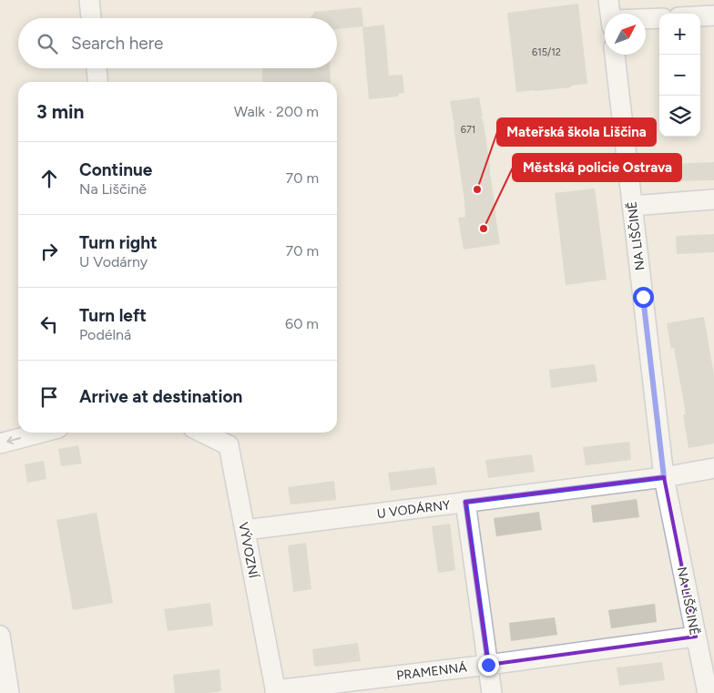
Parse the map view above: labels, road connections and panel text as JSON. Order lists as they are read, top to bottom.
{
  "streets": {
    "street": [
      "NA LIŠČINĚ",
      "U VODÁRNY",
      "VÝVOZNÍ",
      "PRAMENNÁ"
    ]
  },
  "crossings": [
    ["NA LIŠČINĚ", "U VODÁRNY"],
    ["NA LIŠČINĚ", "PRAMENNÁ"],
    ["U VODÁRNY", "VÝVOZNÍ"],
    ["VÝVOZNÍ", "PRAMENNÁ"]
  ],
  "places": ["Mateřská škola Liščina", "Městská policie Ostrava"],
  "house_numbers": ["615/12", "671"],
  "north": "top right",
  "page": {
    "map_buttons": ["+", "−"],
    "search": "Search here",
    "heading": ["3 min", "Walk · 200 m"],
    "list": [
      ["Continue", "Na Liščině", "70 m"],
      ["Turn right", "U Vodárny", "70 m"],
      ["Turn left", "Podélná", "60 m"],
      "Arrive at destination"
    ]
  }
}
